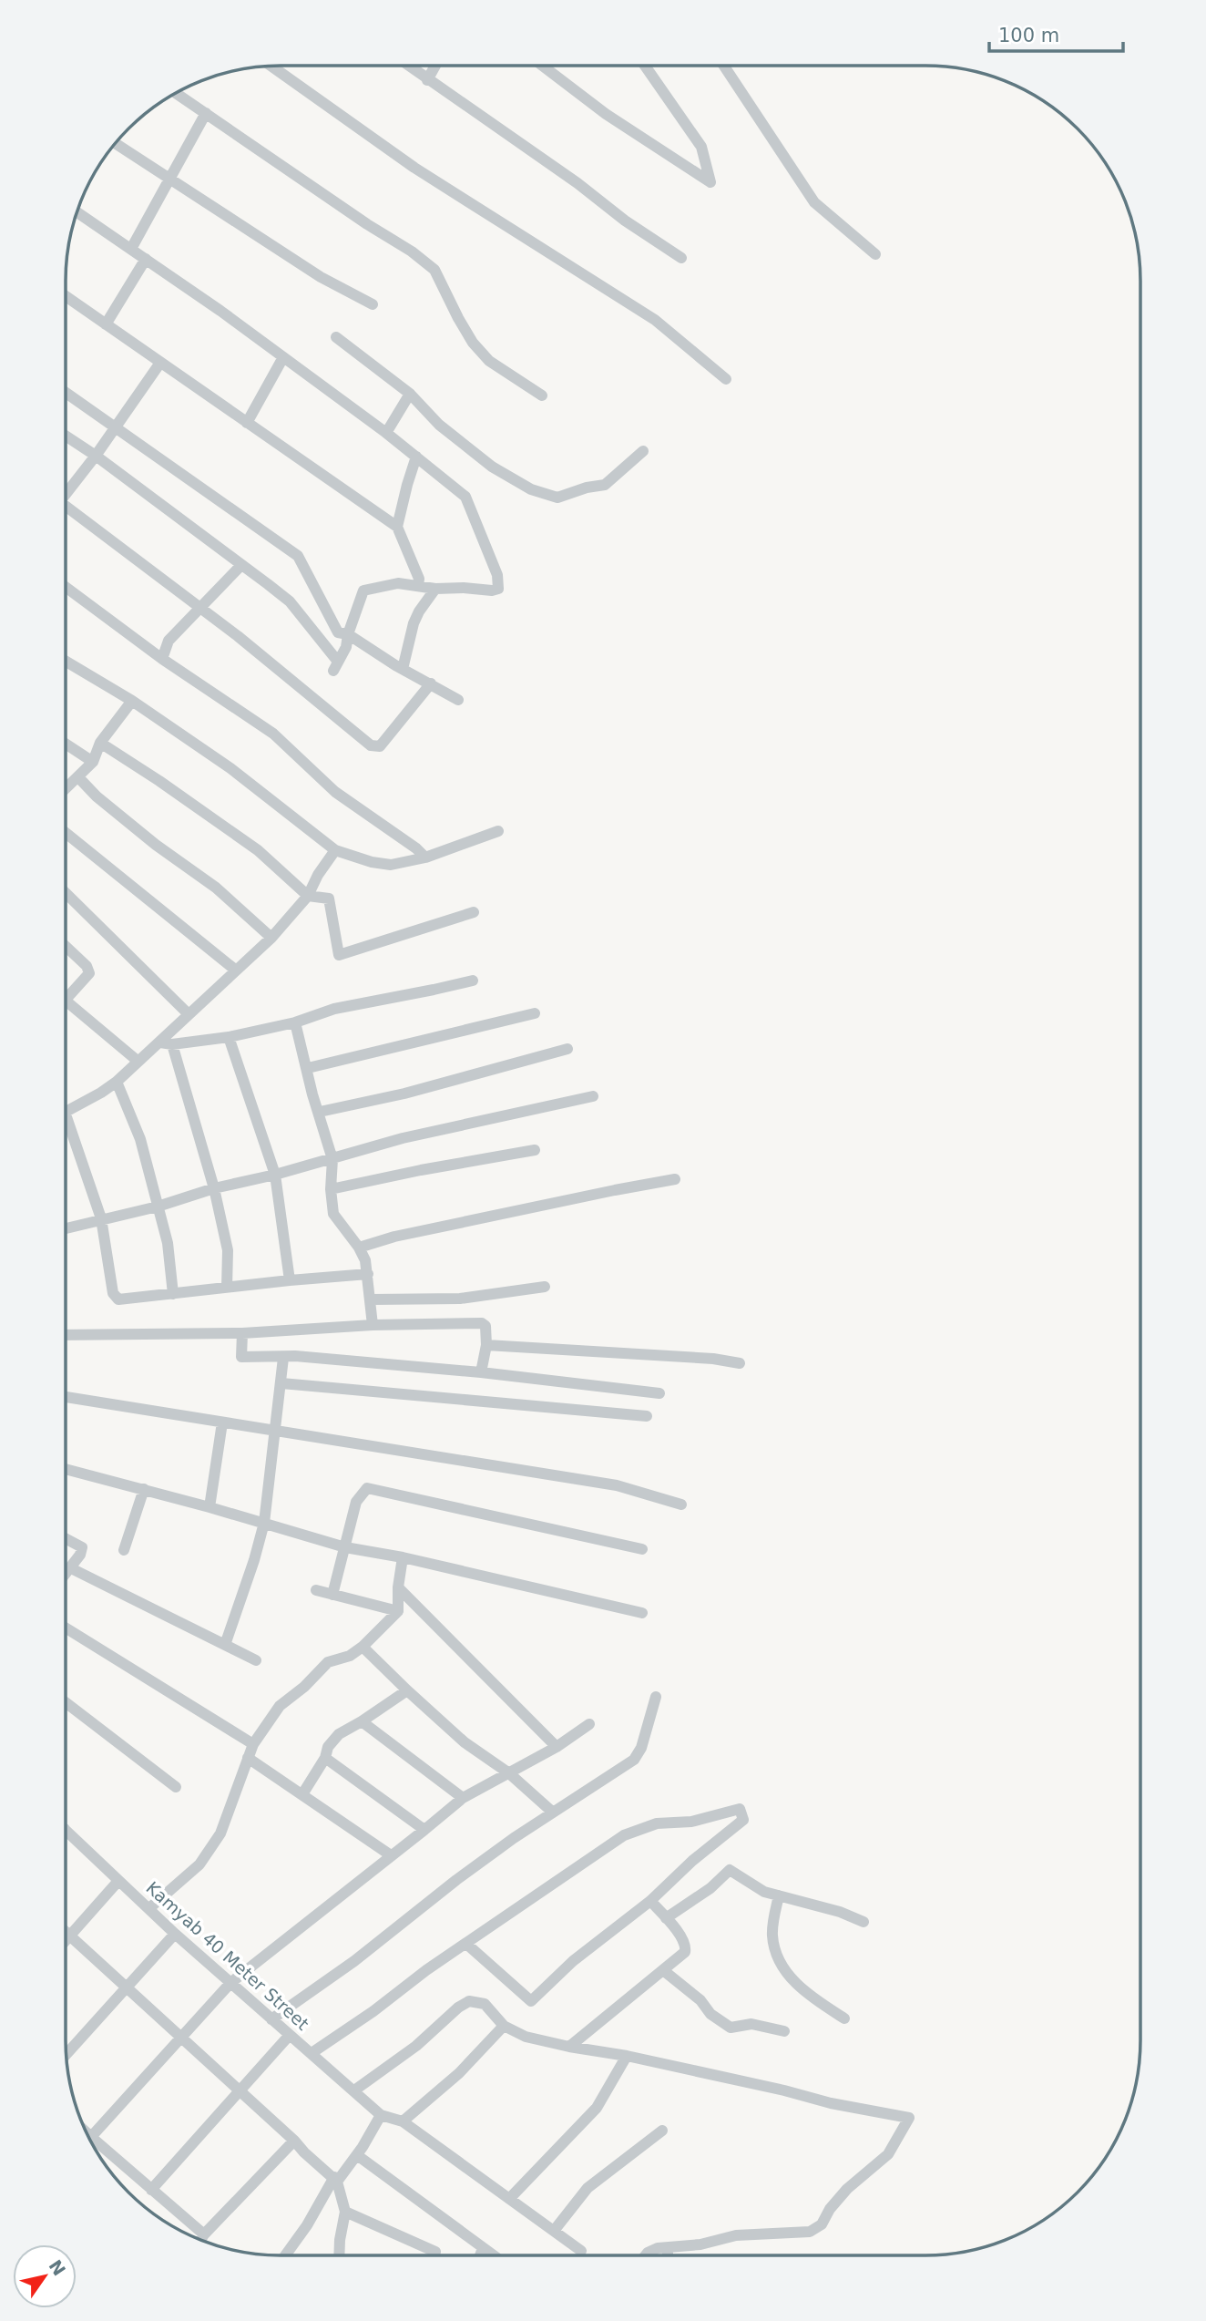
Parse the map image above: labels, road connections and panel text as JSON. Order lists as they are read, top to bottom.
{
  "streets": {
    "street": ["Kamyab 40 Meter Street"]
  },
  "scale_bar": "100 m",
  "north": "top right"
}
